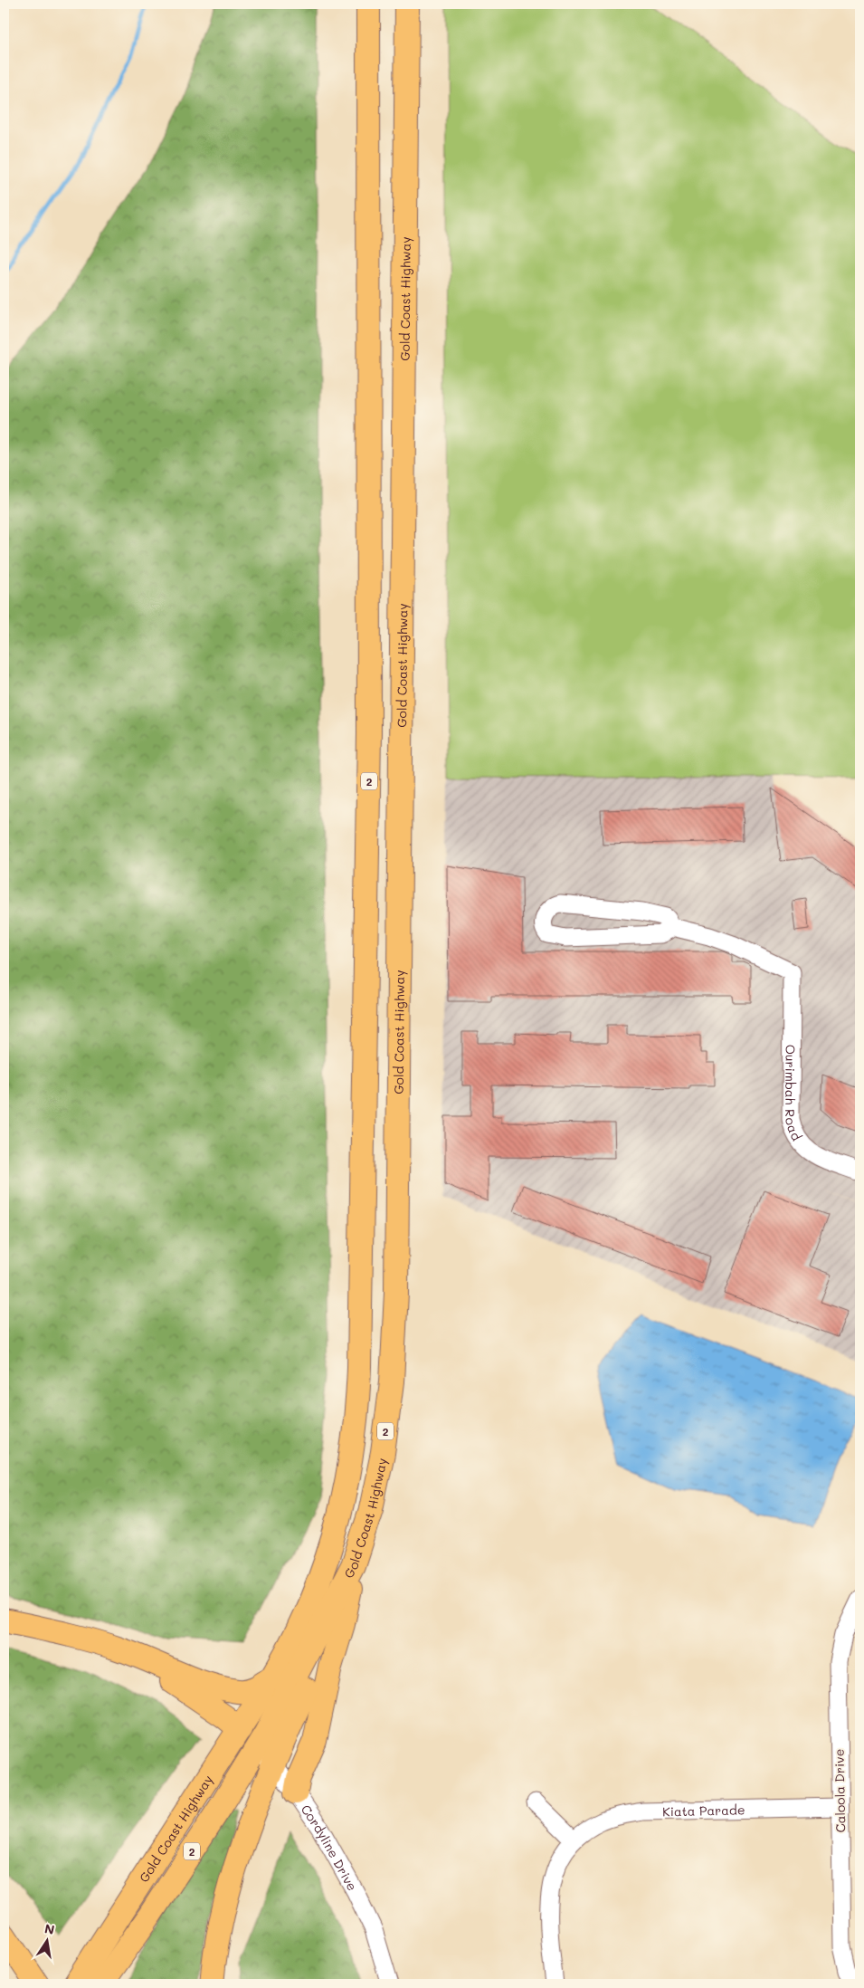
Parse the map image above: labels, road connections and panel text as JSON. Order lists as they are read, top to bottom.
{
  "streets": {
    "highway": ["Gold Coast Highway", "2"],
    "street": [
      "Ourimbah Road",
      "Caloola Drive",
      "Kiata Parade",
      "Cordyline Drive"
    ]
  },
  "crossings": [
    ["Gold Coast Highway", "Cordyline Drive"],
    ["Caloola Drive", "Kiata Parade"]
  ],
  "north": "top"
}
